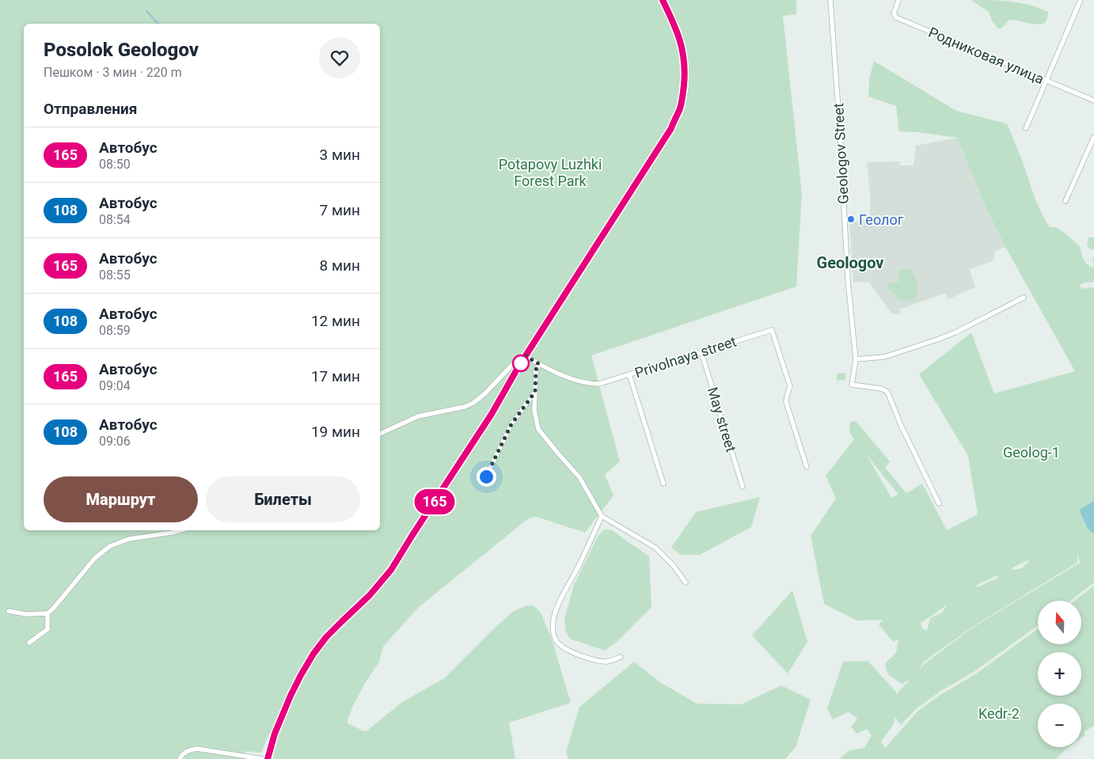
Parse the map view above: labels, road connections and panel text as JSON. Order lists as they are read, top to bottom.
{
  "streets": {
    "street": [
      "Родниковая улица",
      "Geologov Street",
      "Privolnaya street",
      "May street"
    ]
  },
  "crossings": [
    ["Privolnaya street", "May street"]
  ],
  "districts": ["Geologov"],
  "parks": ["Potapovy Luzhki Forest Park", "Geolog-1", "Kedr-2"],
  "places": ["Геолог"],
  "lines": ["bus line 165"],
  "north": "top",
  "page": {
    "on_map": "165",
    "heading": [
      ["Posolok Geologov", "Пешком · 3 мин · 220 m"],
      "Отправления"
    ],
    "list": [
      {
        "mark": "165",
        "name": "Автобус",
        "note": "08:50",
        "value": "3 мин"
      },
      {
        "mark": "108",
        "name": "Автобус",
        "note": "08:54",
        "value": "7 мин"
      },
      {
        "mark": "165",
        "name": "Автобус",
        "note": "08:55",
        "value": "8 мин"
      },
      {
        "mark": "108",
        "name": "Автобус",
        "note": "08:59",
        "value": "12 мин"
      },
      {
        "mark": "165",
        "name": "Автобус",
        "note": "09:04",
        "value": "17 мин"
      },
      {
        "mark": "108",
        "name": "Автобус",
        "note": "09:06",
        "value": "19 мин"
      }
    ],
    "buttons": ["Маршрут", "Билеты"],
    "map_buttons": ["+", "−"]
  }
}
